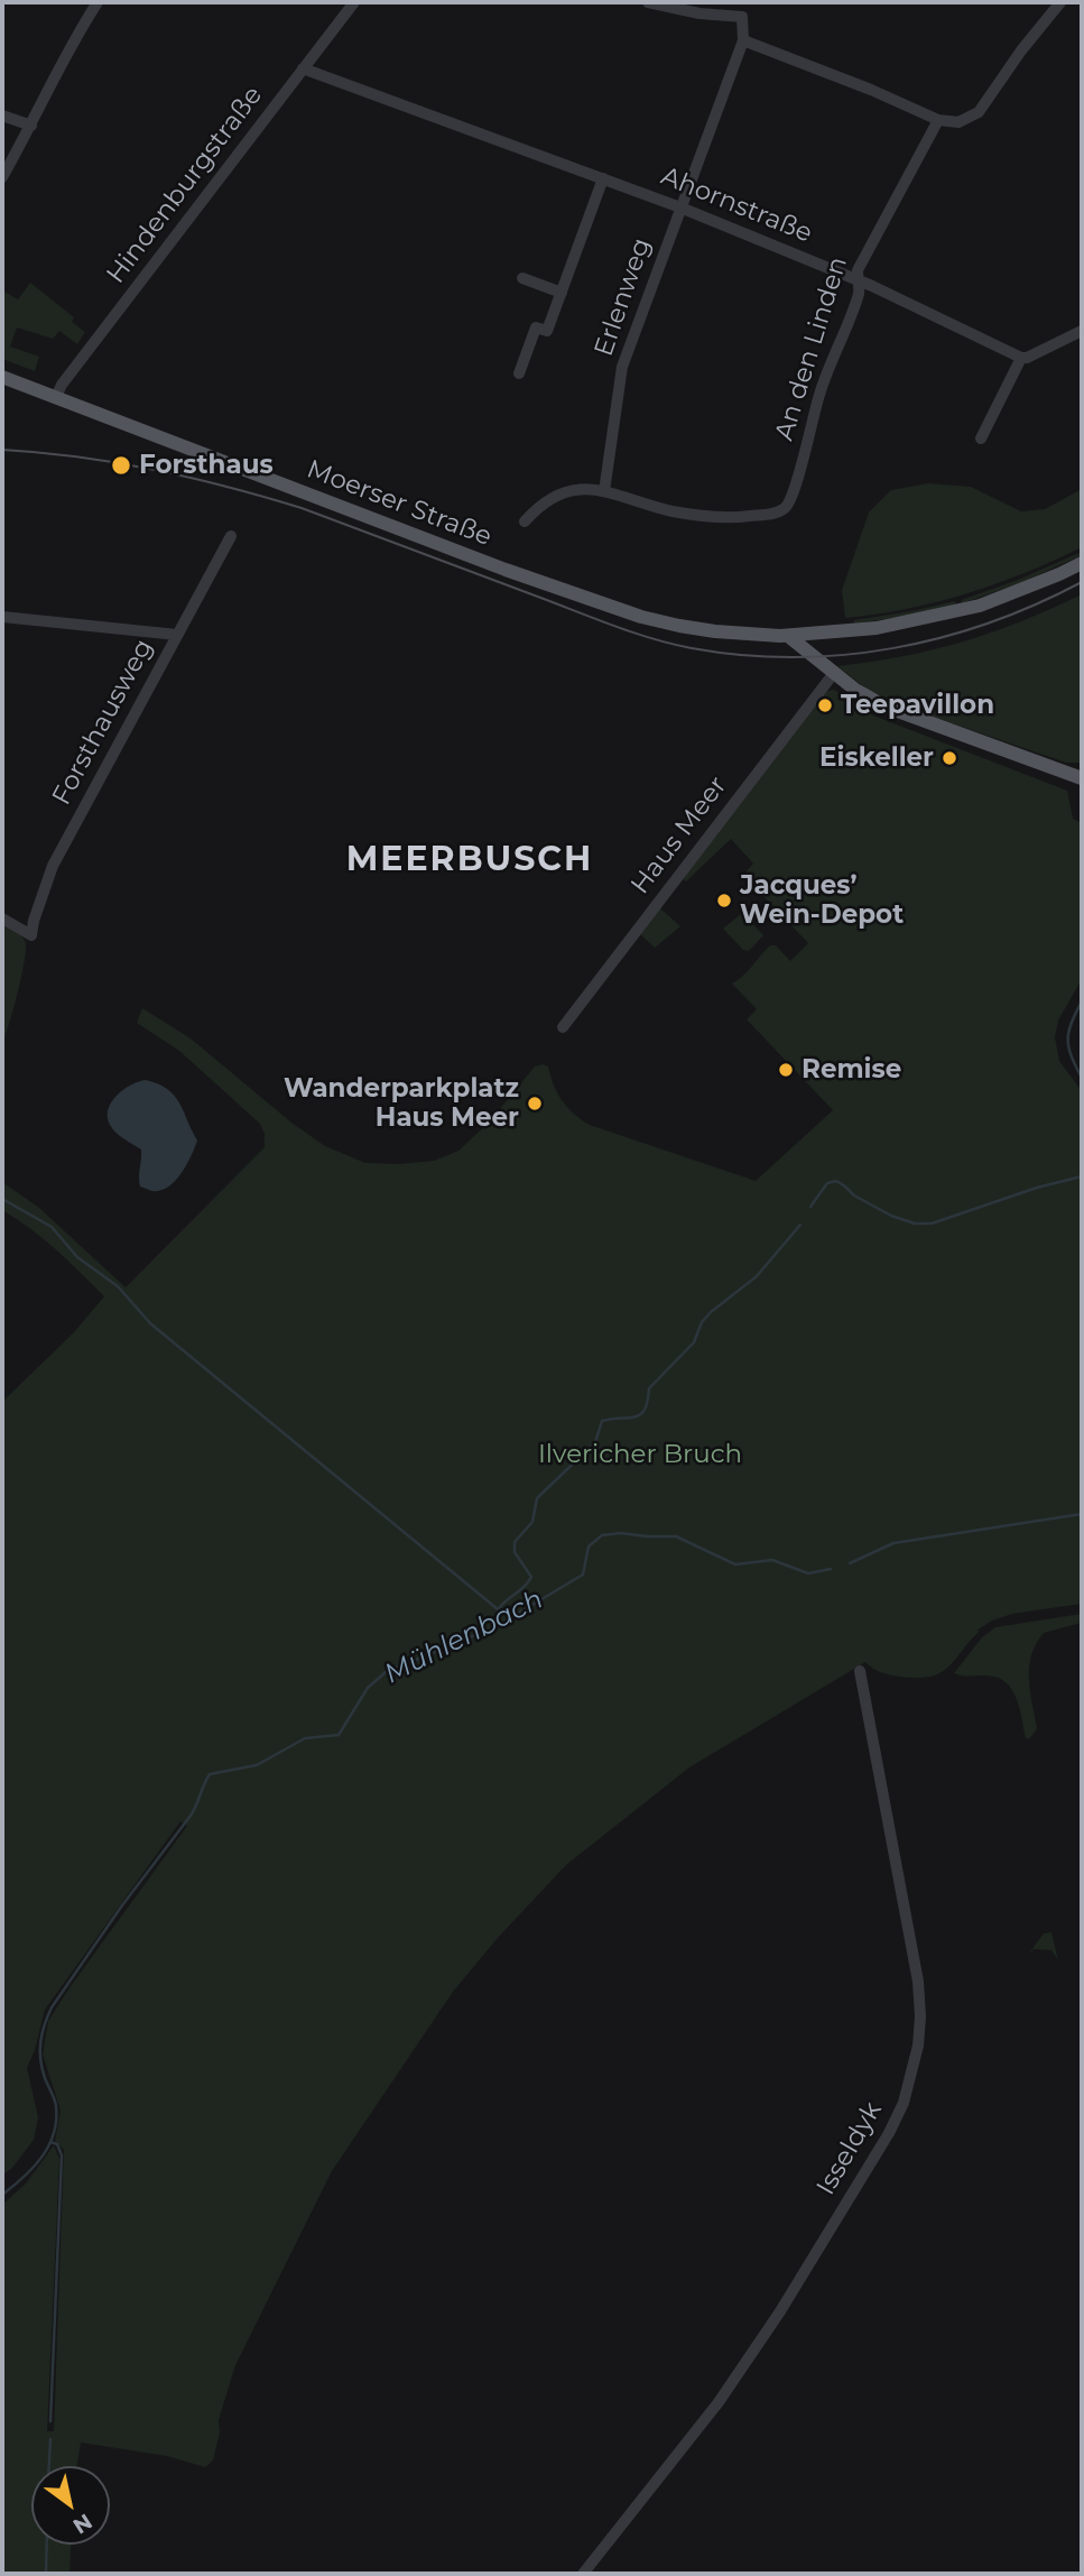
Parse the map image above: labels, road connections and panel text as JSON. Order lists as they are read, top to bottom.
{
  "streets": {
    "main road": ["Moerser Straße"],
    "street": [
      "Hindenburgstraße",
      "Ahornstraße",
      "Erlenweg",
      "An den Linden",
      "Forsthausweg",
      "Haus Meer",
      "Isseldyk"
    ]
  },
  "crossings": [
    ["Hindenburgstraße", "Ahornstraße"],
    ["Hindenburgstraße", "Moerser Straße"],
    ["Ahornstraße", "Erlenweg"],
    ["Ahornstraße", "An den Linden"],
    ["Erlenweg", "An den Linden"]
  ],
  "districts": ["MEERBUSCH"],
  "water": ["Mühlenbach"],
  "parks": ["Ilvericher Bruch"],
  "places": [
    "Forsthaus",
    "Teepavillon",
    "Eiskeller",
    "Jacques’ Wein-Depot",
    "Remise",
    "Wanderparkplatz Haus Meer"
  ],
  "north": "bottom right"
}
